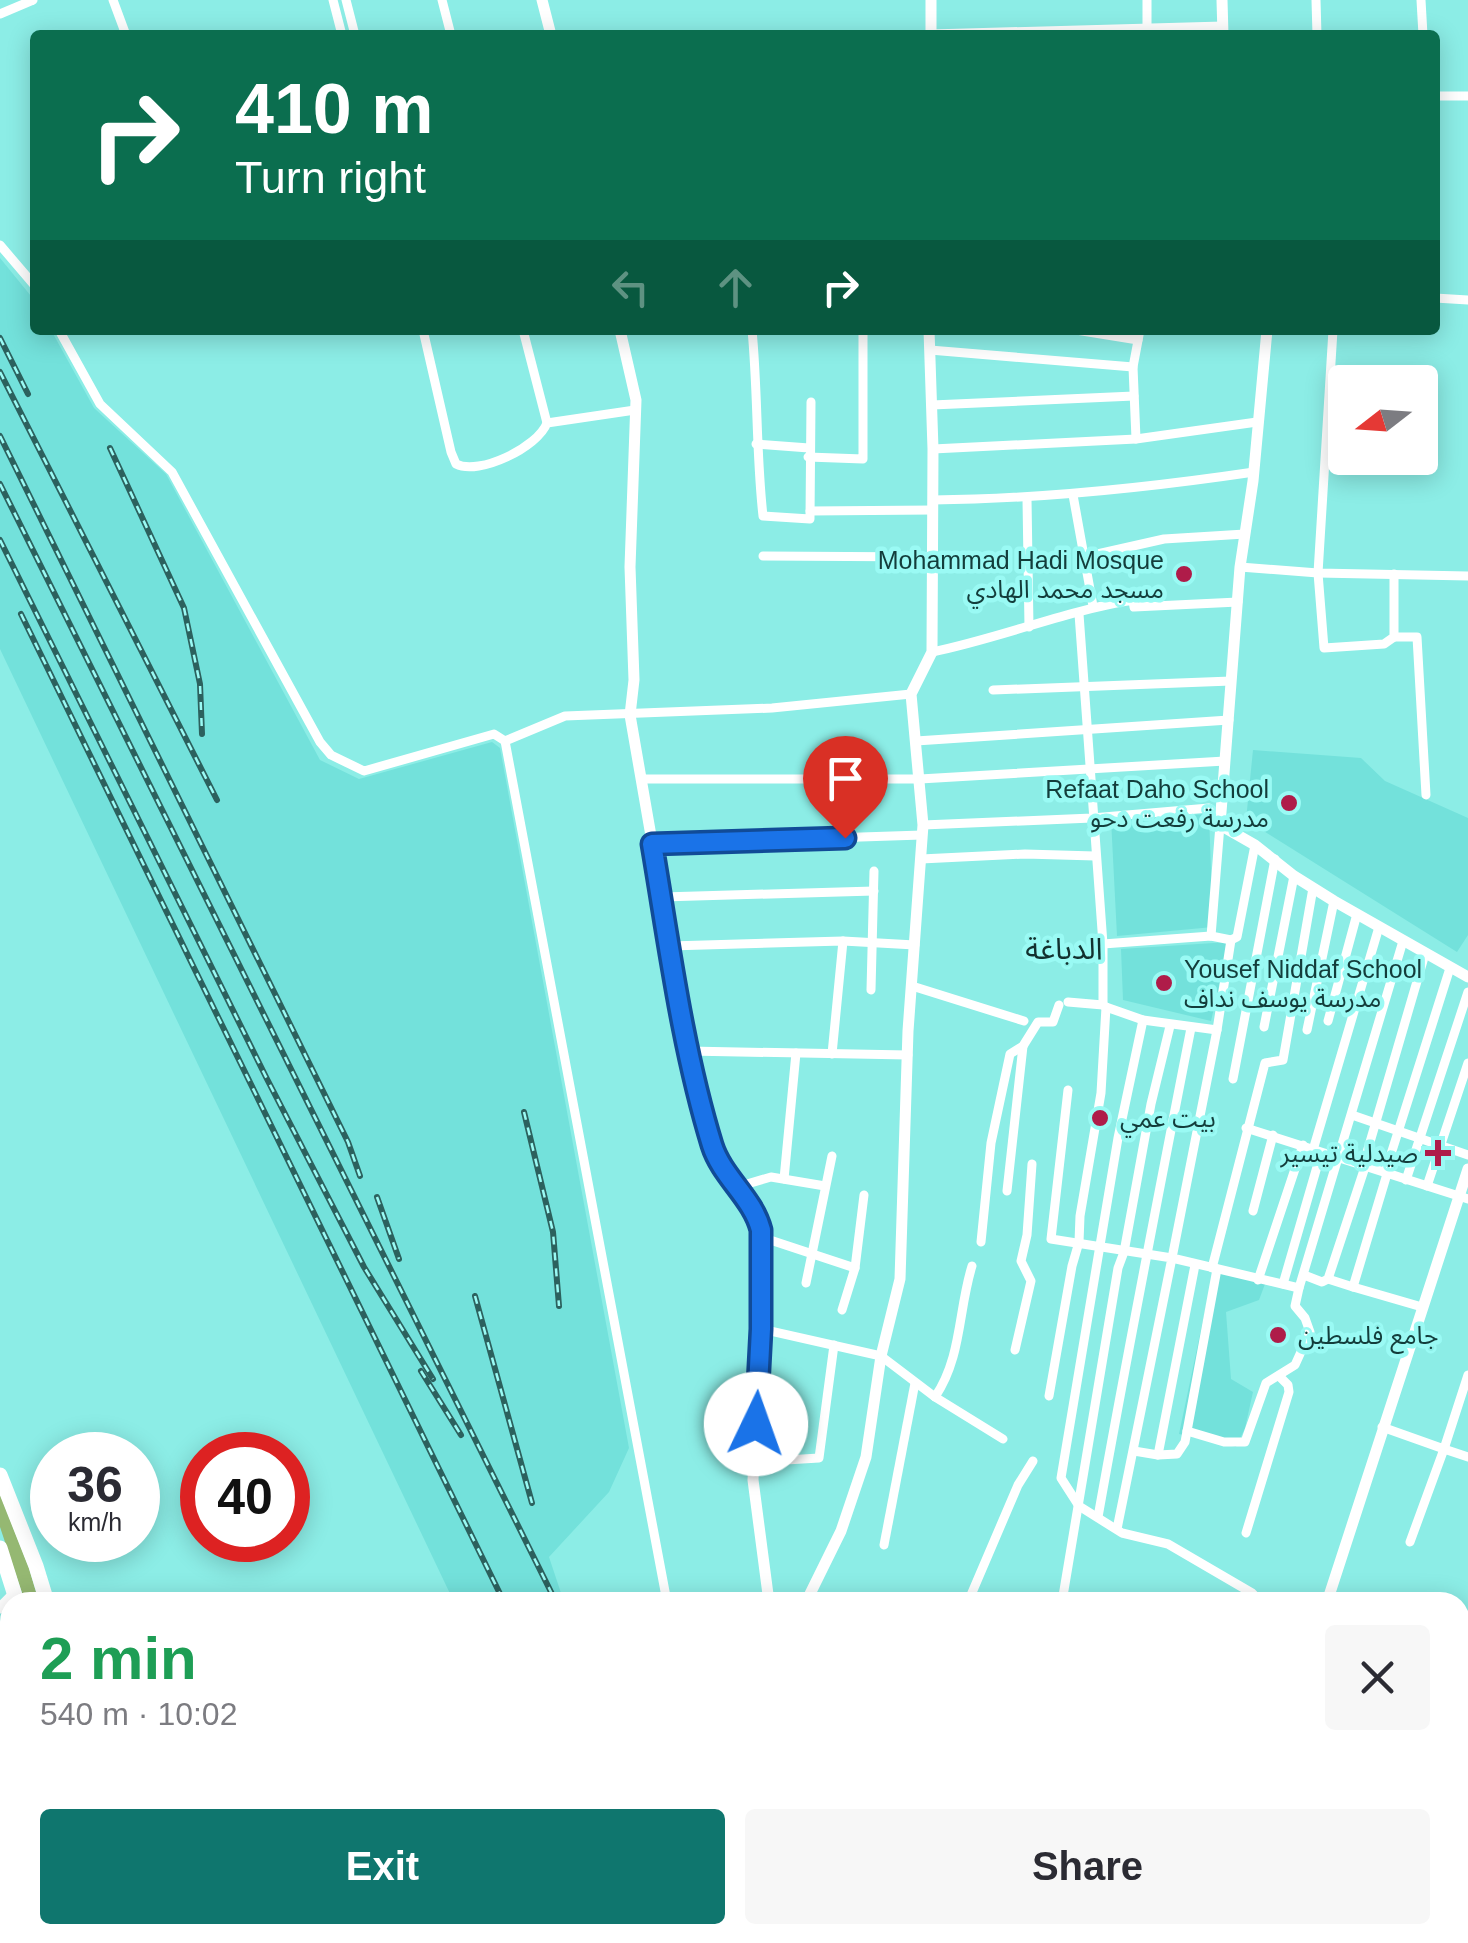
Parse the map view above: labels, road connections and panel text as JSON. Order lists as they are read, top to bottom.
{
  "districts": ["الدباغة"],
  "places": {
    "other": [
      "Mohammad Hadi Mosque مسجد محمد الهادي",
      "Refaat Daho School مدرسة رفعت دحو",
      "Yousef Niddaf School مدرسة يوسف نداف",
      "بيت عمي",
      "جامع فلسطين"
    ],
    "health": ["صيدلية تيسير"]
  },
  "north": "left",
  "page": {
    "turn": ["410 m", "Turn right"],
    "speed": "36 km/h",
    "limit": "40",
    "heading": ["2 min", "540 m · 10:02"],
    "buttons": ["Exit", "Share"]
  }
}
